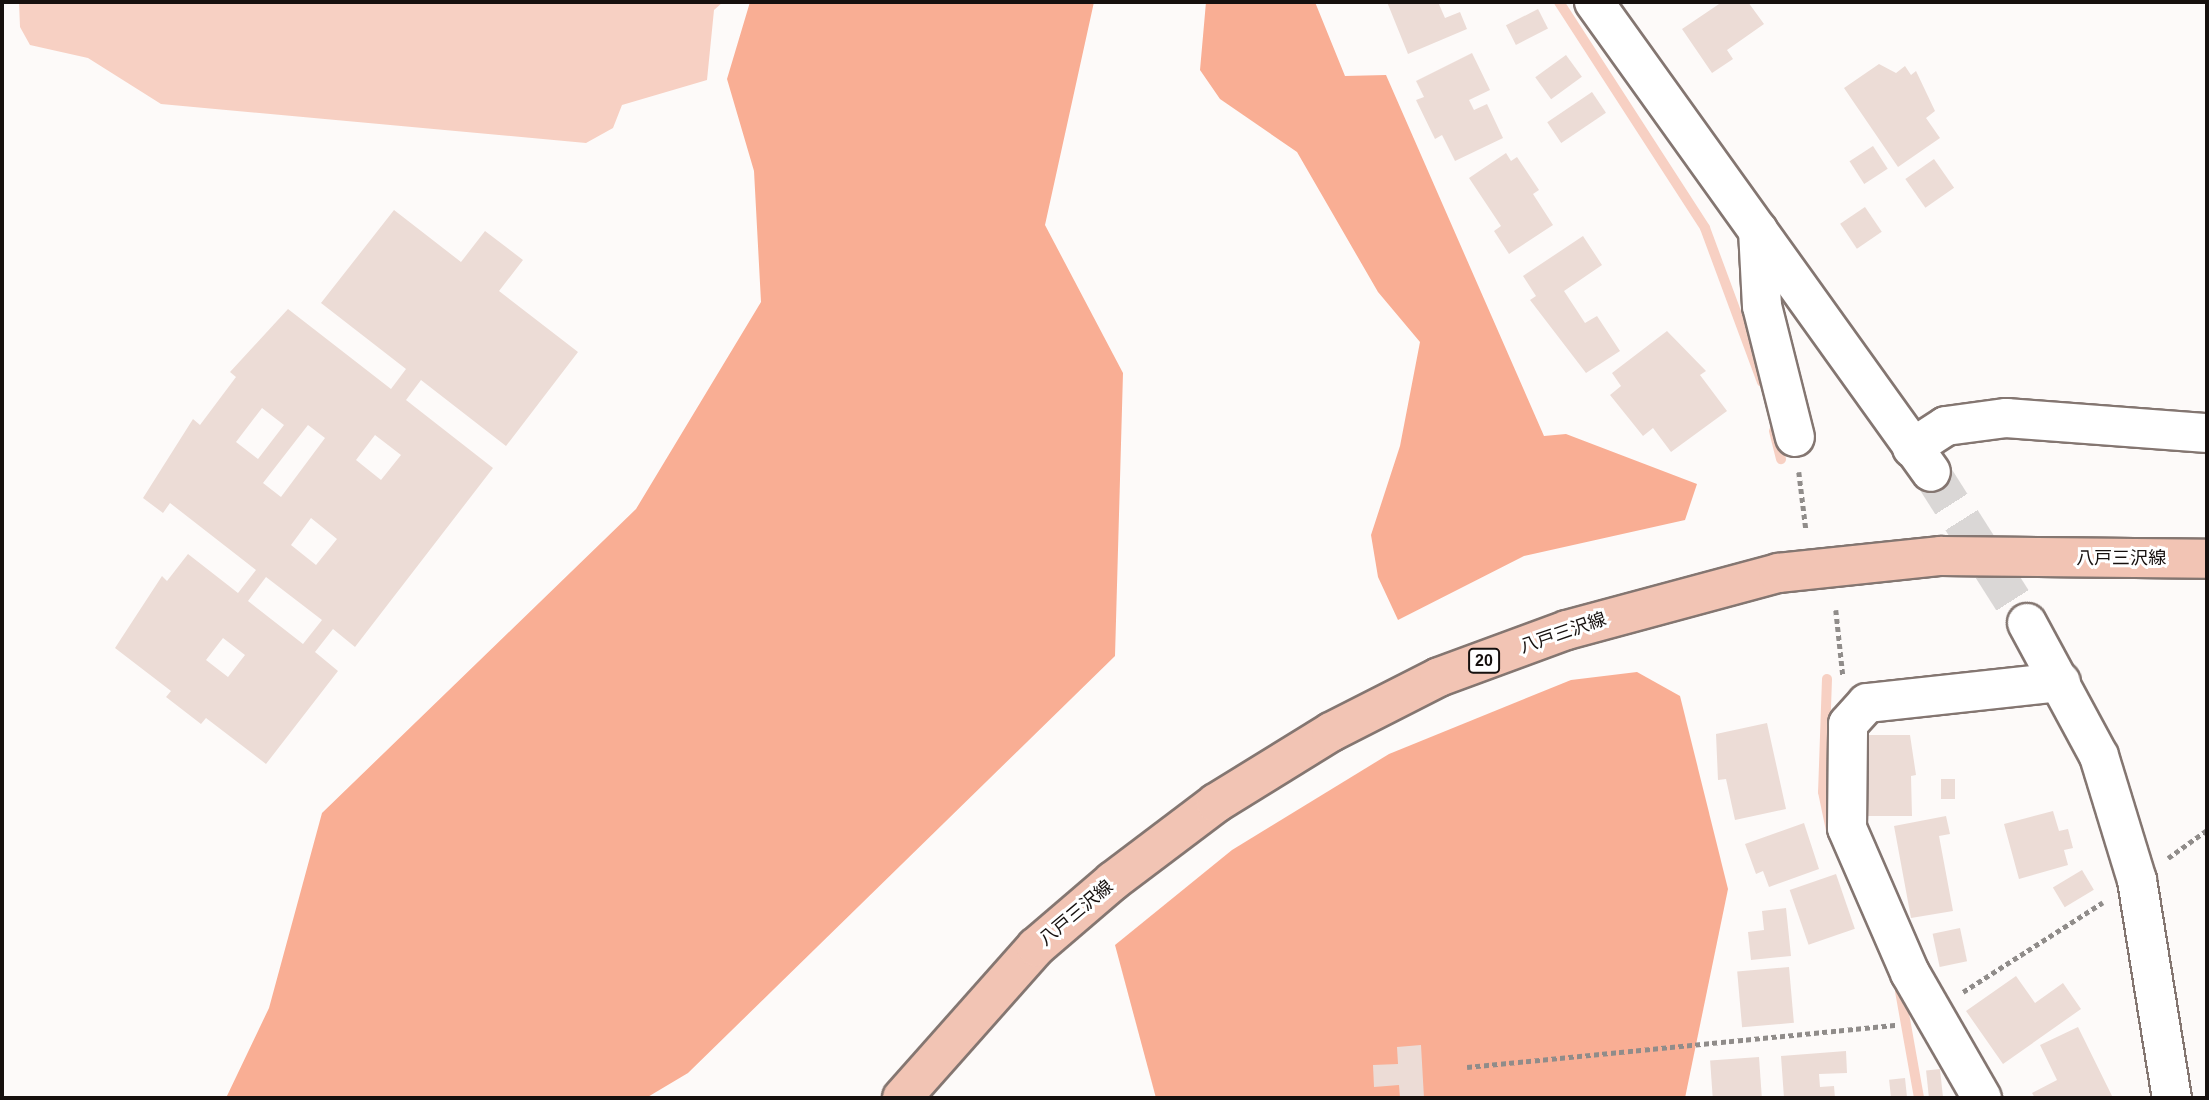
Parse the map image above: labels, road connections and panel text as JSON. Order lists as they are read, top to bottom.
{
  "streets": {
    "main road": ["八戸三沢線", "20"]
  }
}
